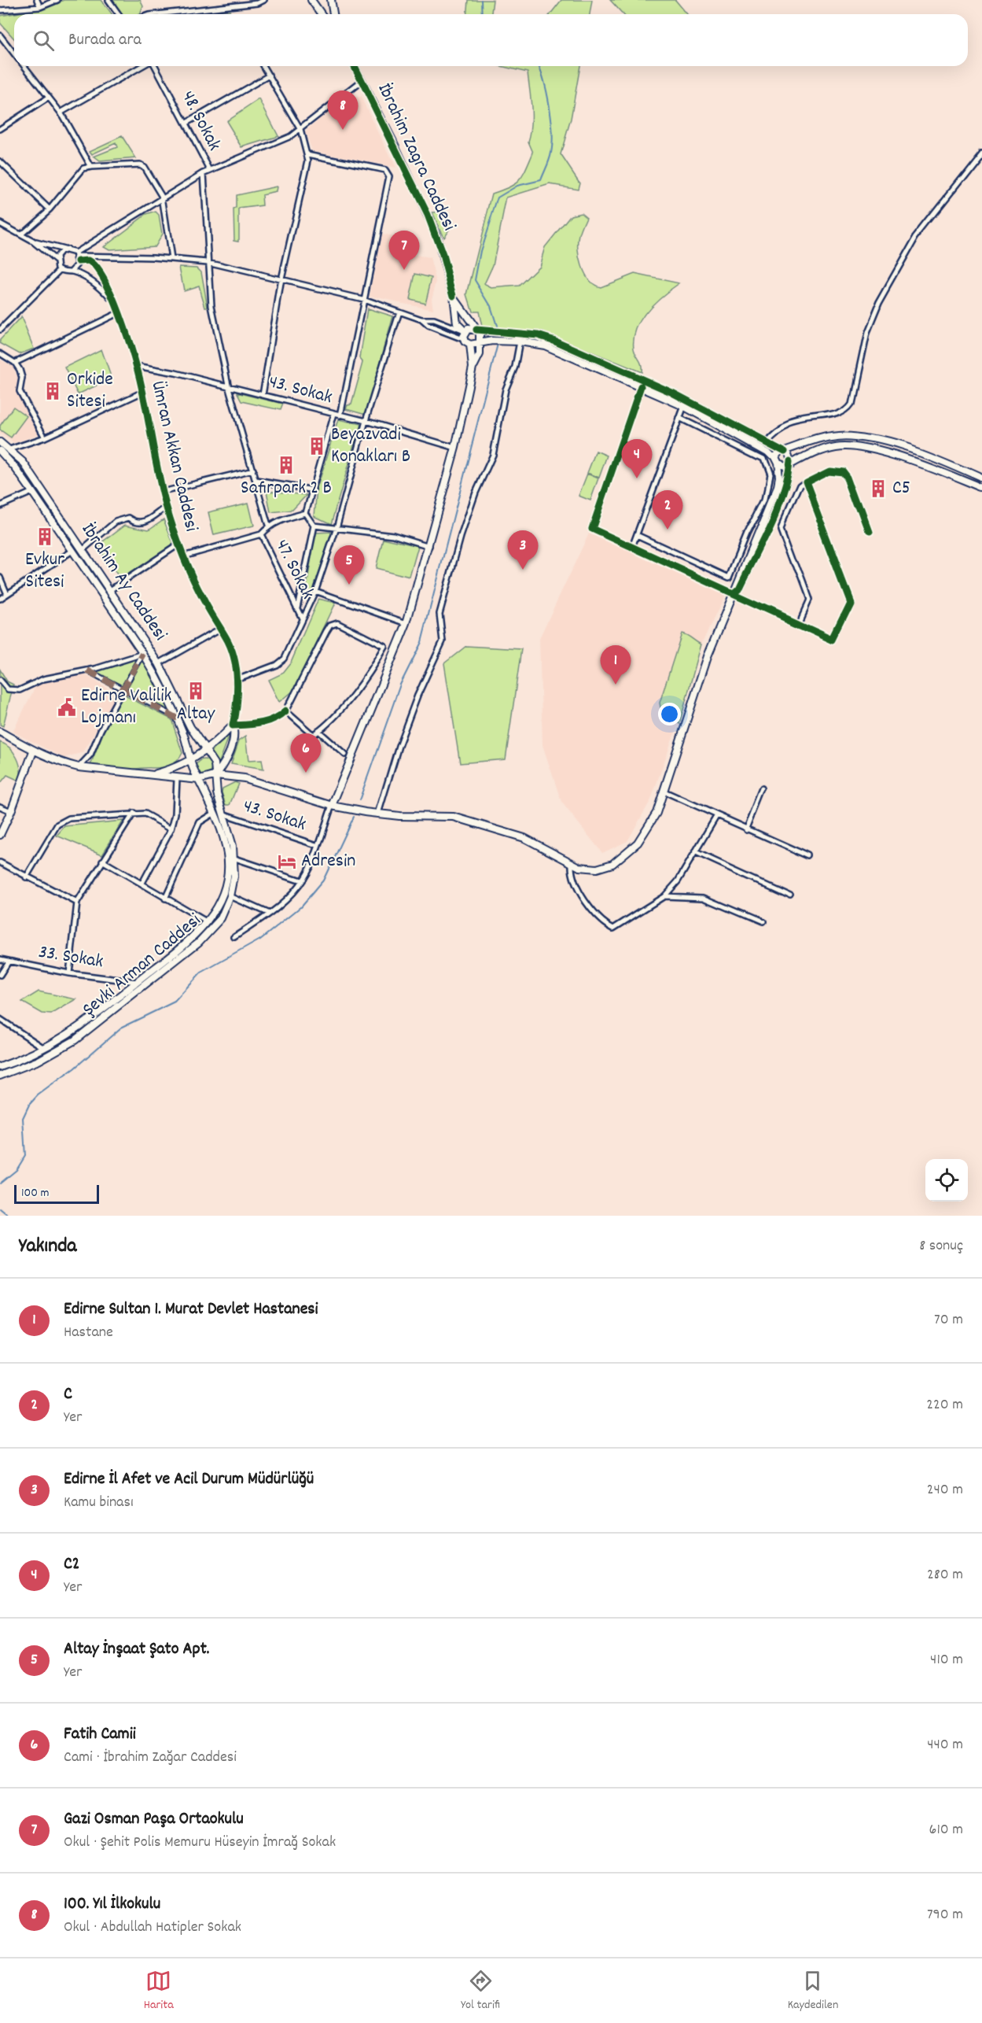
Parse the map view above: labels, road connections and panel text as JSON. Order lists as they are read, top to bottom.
{
  "streets": {
    "main road": ["İbrahim Zagra Caddesi", "İbrahim Ay Caddesi", "Şevki Arman Caddesi"],
    "street": [
      "48. Sokak",
      "43. Sokak",
      "Ümran Akkan Caddesi",
      "47. Sokak",
      "33. Sokak"
    ]
  },
  "crossings": [
    ["43. Sokak", "Ümran Akkan Caddesi"],
    ["43. Sokak", "Şevki Arman Caddesi"],
    ["İbrahim Ay Caddesi", "Şevki Arman Caddesi"]
  ],
  "places": {
    "building": [
      "Orkide Sitesi",
      "Beyazvadi Konakları B",
      "Safirpark 2 B",
      "C5",
      "Evkur Sitesi",
      "Altay"
    ],
    "public building": ["Edirne Valilik Lojmanı"],
    "hotel": ["Adresin"]
  },
  "scale_bar": "100 m",
  "page": {
    "search": "Burada ara",
    "pins": [
      "8",
      "7",
      "4",
      "2",
      "3",
      "5",
      "1",
      "6"
    ],
    "scale": "100 m",
    "heading": ["Yakında", "8 sonuç"],
    "list": [
      {
        "mark": "1",
        "name": "Edirne Sultan 1. Murat Devlet Hastanesi",
        "note": "Hastane",
        "value": "70 m"
      },
      {
        "mark": "2",
        "name": "C",
        "note": "Yer",
        "value": "220 m"
      },
      {
        "mark": "3",
        "name": "Edirne İl Afet ve Acil Durum Müdürlüğü",
        "note": "Kamu binası",
        "value": "240 m"
      },
      {
        "mark": "4",
        "name": "C2",
        "note": "Yer",
        "value": "280 m"
      },
      {
        "mark": "5",
        "name": "Altay İnşaat Şato Apt.",
        "note": "Yer",
        "value": "410 m"
      },
      {
        "mark": "6",
        "name": "Fatih Camii",
        "note": "Cami · İbrahim Zağar Caddesi",
        "value": "440 m"
      },
      {
        "mark": "7",
        "name": "Gazi Osman Paşa Ortaokulu",
        "note": "Okul · Şehit Polis Memuru Hüseyin İmrağ Sokak",
        "value": "610 m"
      },
      {
        "mark": "8",
        "name": "100. Yıl İlkokulu",
        "note": "Okul · Abdullah Hatipler Sokak",
        "value": "790 m"
      }
    ],
    "nav": ["Harita", "Yol tarifi", "Kaydedilen"]
  }
}
